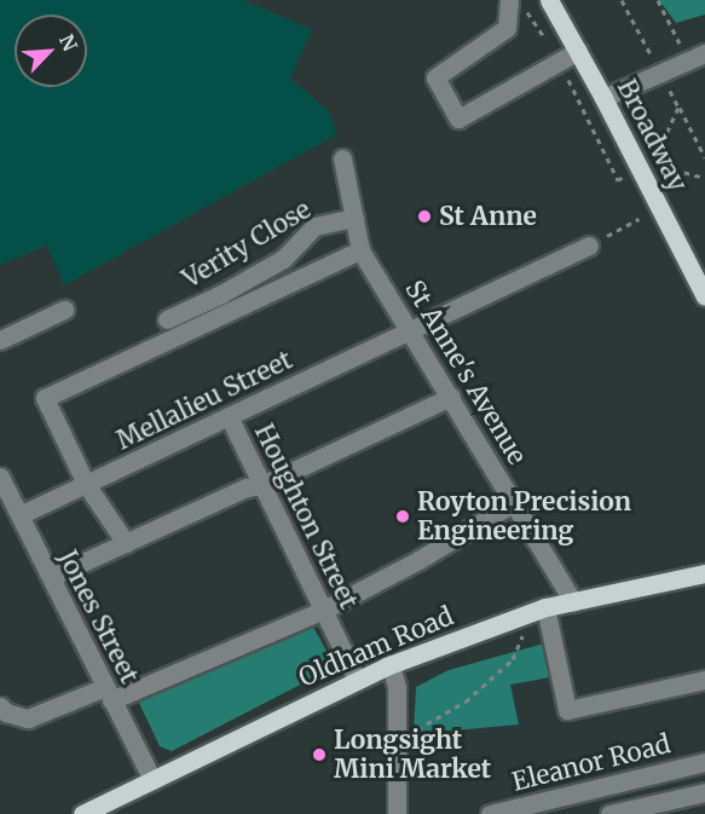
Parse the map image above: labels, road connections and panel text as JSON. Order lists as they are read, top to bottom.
{
  "streets": {
    "main road": ["Broadway", "Oldham Road"],
    "street": [
      "Verity Close",
      "St Anne's Avenue",
      "Mellalieu Street",
      "Houghton Street",
      "Jones Street",
      "Eleanor Road"
    ]
  },
  "crossings": [
    ["Verity Close", "St Anne's Avenue"],
    ["St Anne's Avenue", "Mellalieu Street"],
    ["St Anne's Avenue", "Oldham Road"],
    ["Mellalieu Street", "Houghton Street"],
    ["Mellalieu Street", "Jones Street"],
    ["Houghton Street", "Oldham Road"],
    ["Jones Street", "Oldham Road"]
  ],
  "places": ["St Anne", "Royton Precision Engineering", "Longsight Mini Market"],
  "north": "top right"
}
